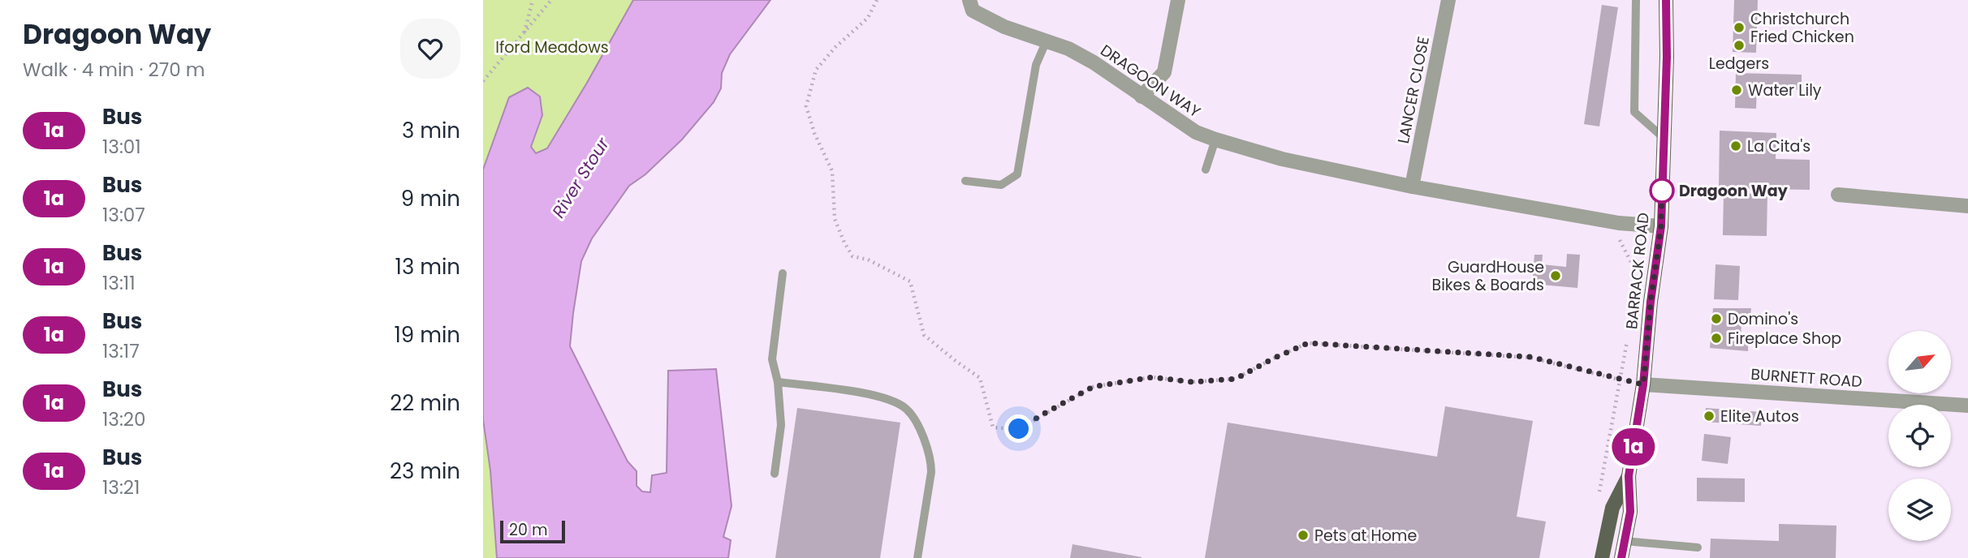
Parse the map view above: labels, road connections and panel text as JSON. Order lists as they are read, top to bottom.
{
  "streets": {
    "main road": ["BARRACK ROAD"],
    "street": ["DRAGOON WAY", "LANCER CLOSE", "BURNETT ROAD"]
  },
  "crossings": [
    ["DRAGOON WAY", "LANCER CLOSE"],
    ["DRAGOON WAY", "BARRACK ROAD"],
    ["BARRACK ROAD", "BURNETT ROAD"]
  ],
  "water": ["River Stour"],
  "parks": ["Iford Meadows"],
  "places": [
    "Christchurch Fried Chicken",
    "Ledgers",
    "Water Lily",
    "La Cita's",
    "Dragoon Way",
    "GuardHouse Bikes & Boards",
    "Domino's",
    "Fireplace Shop",
    "Elite Autos",
    "Pets at Home"
  ],
  "lines": ["bus line 1a"],
  "scale_bar": "20 m",
  "north": "top right",
  "page": {
    "heading": ["Dragoon Way", "Walk · 4 min · 270 m"],
    "on_map": "1a",
    "list": [
      {
        "mark": "1a",
        "name": "Bus",
        "note": "13:01",
        "value": "3 min"
      },
      {
        "mark": "1a",
        "name": "Bus",
        "note": "13:07",
        "value": "9 min"
      },
      {
        "mark": "1a",
        "name": "Bus",
        "note": "13:11",
        "value": "13 min"
      },
      {
        "mark": "1a",
        "name": "Bus",
        "note": "13:17",
        "value": "19 min"
      },
      {
        "mark": "1a",
        "name": "Bus",
        "note": "13:20",
        "value": "22 min"
      },
      {
        "mark": "1a",
        "name": "Bus",
        "note": "13:21",
        "value": "23 min"
      }
    ],
    "scale": "20 m"
  }
}
